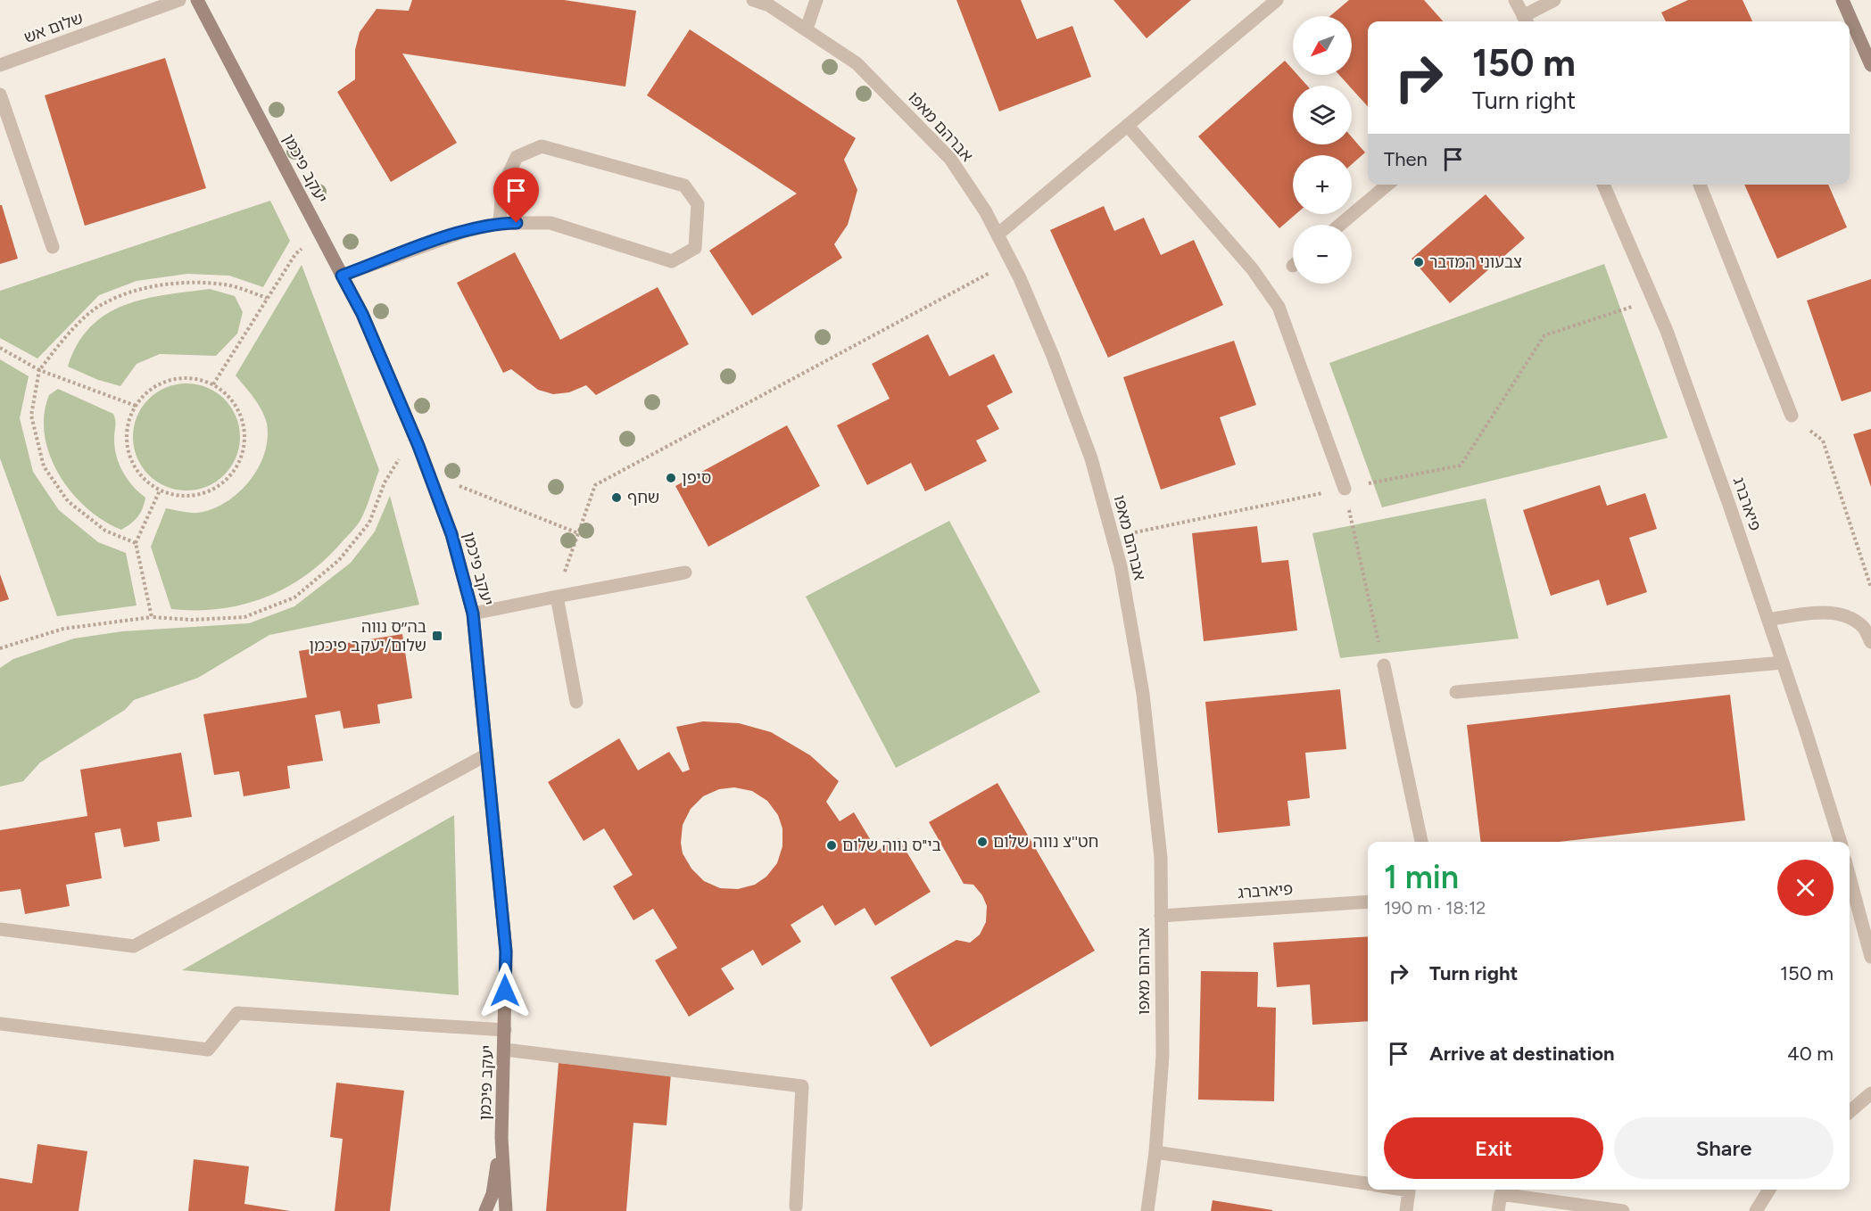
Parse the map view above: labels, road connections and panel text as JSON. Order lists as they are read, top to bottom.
{
  "streets": {
    "street": [
      "שלום אש",
      "אברהם מאפו",
      "יעקב פיכמן",
      "פיארברג"
    ]
  },
  "crossings": [
    ["אברהם מאפו", "פיארברג"]
  ],
  "places": {
    "other": [
      "צבעוני המדבר",
      "סיפן",
      "שחף",
      "חט''צ נווה שלום",
      "בי\"ס נווה שלום"
    ],
    "transit": ["בה״ס נווה שלום/יעקב פיכמן"]
  },
  "north": "bottom left",
  "page": {
    "map_buttons": ["+", "−"],
    "turn": ["150 m", "Turn right"],
    "then": "Then",
    "heading": ["1 min", "190 m · 18:12"],
    "list": [
      {
        "name": "Turn right",
        "value": "150 m"
      },
      {
        "name": "Arrive at destination",
        "value": "40 m"
      }
    ],
    "buttons": ["Exit", "Share"]
  }
}
